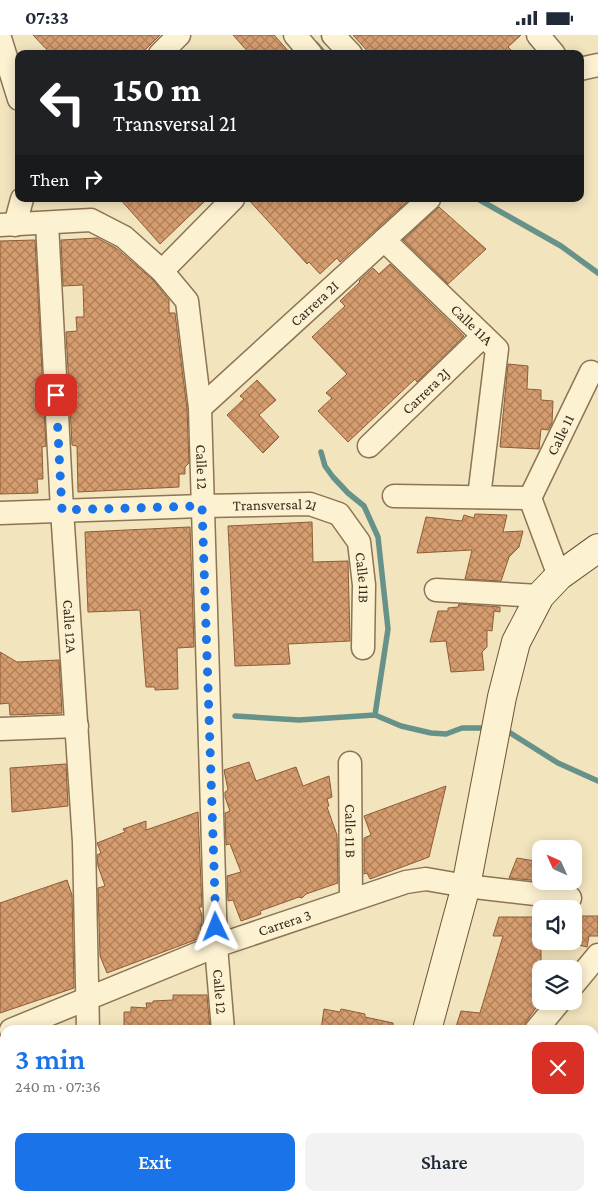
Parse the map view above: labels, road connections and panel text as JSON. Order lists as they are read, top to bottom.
{
  "streets": {
    "street": [
      "Carrera 2I",
      "Calle 11A",
      "Carrera 2J",
      "Calle 11",
      "Calle 12",
      "Transversal 21",
      "Calle 11B",
      "Calle 12A",
      "Calle 11 B",
      "Carrera 3"
    ]
  },
  "crossings": [
    ["Carrera 2I", "Calle 11A"],
    ["Carrera 2I", "Calle 12"],
    ["Calle 11A", "Carrera 2J"],
    ["Calle 12", "Transversal 21"],
    ["Calle 12", "Calle 12A"],
    ["Calle 12", "Carrera 3"],
    ["Transversal 21", "Calle 11B"],
    ["Transversal 21", "Calle 12A"],
    ["Calle 12A", "Carrera 3"],
    ["Calle 11 B", "Carrera 3"]
  ],
  "north": "top left",
  "page": {
    "status": "07:33",
    "turn": ["150 m", "Transversal 21"],
    "then": "Then",
    "heading": ["3 min", "240 m · 07:36"],
    "buttons": ["Exit", "Share"]
  }
}
